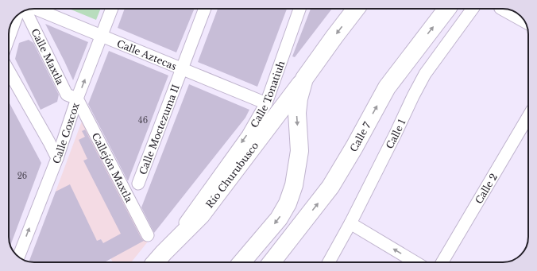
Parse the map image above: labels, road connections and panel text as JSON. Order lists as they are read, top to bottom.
{
  "streets": {
    "main road": ["Calle 7", "Río Churubusco"],
    "street": [
      "Calle Aztecas",
      "Calle Maxtla",
      "Calle Tonatiuh",
      "Calle Moctezuma II",
      "Calle Coxcox",
      "Calle 1",
      "Callejón Maxtla",
      "Calle 2"
    ]
  },
  "crossings": [
    ["Calle Aztecas", "Calle Tonatiuh"],
    ["Calle Aztecas", "Calle Moctezuma II"],
    ["Calle Aztecas", "Calle Coxcox"],
    ["Calle Maxtla", "Calle Coxcox"],
    ["Calle Maxtla", "Callejón Maxtla"],
    ["Calle Tonatiuh", "Río Churubusco"],
    ["Calle Coxcox", "Callejón Maxtla"]
  ],
  "one_way": ["Calle Tonatiuh", "Calle Coxcox"],
  "house_numbers": ["46", "26"]
}
